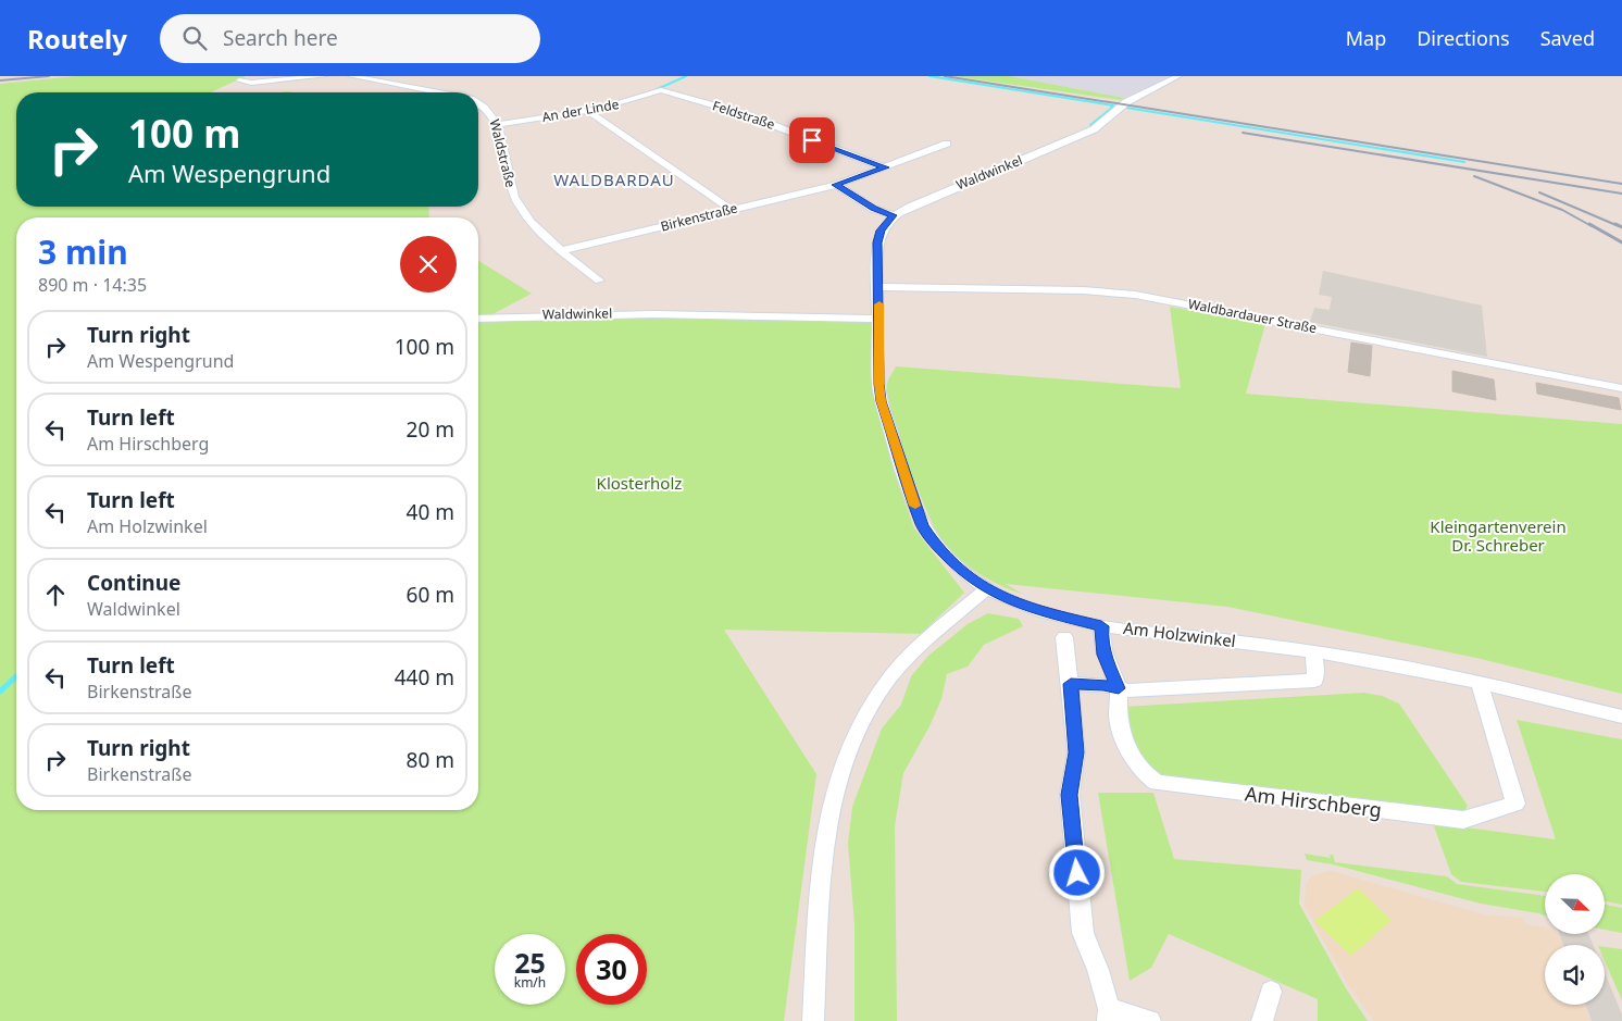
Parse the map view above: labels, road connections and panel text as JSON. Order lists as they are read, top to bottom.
{
  "streets": {
    "street": [
      "An der Linde",
      "Feldstraße",
      "Waldstraße",
      "Waldwinkel",
      "Birkenstraße",
      "Waldbardauer Straße",
      "Am Holzwinkel",
      "Am Hirschberg"
    ]
  },
  "crossings": [
    ["An der Linde", "Feldstraße"],
    ["An der Linde", "Waldstraße"],
    ["Feldstraße", "Birkenstraße"],
    ["Waldstraße", "Birkenstraße"],
    ["Waldwinkel", "Waldbardauer Straße"],
    ["Waldwinkel", "Am Holzwinkel"],
    ["Am Holzwinkel", "Am Hirschberg"]
  ],
  "districts": ["WALDBARDAU"],
  "parks": ["Klosterholz", "Kleingartenverein Dr. Schreber"],
  "north": "bottom right",
  "page": {
    "header": "Routely",
    "search": "Search here",
    "nav": ["Map", "Directions", "Saved"],
    "turn": ["100 m", "Am Wespengrund"],
    "heading": ["3 min", "890 m · 14:35"],
    "list": [
      {
        "name": "Turn right",
        "note": "Am Wespengrund",
        "value": "100 m"
      },
      {
        "name": "Turn left",
        "note": "Am Hirschberg",
        "value": "20 m"
      },
      {
        "name": "Turn left",
        "note": "Am Holzwinkel",
        "value": "40 m"
      },
      {
        "name": "Continue",
        "note": "Waldwinkel",
        "value": "60 m"
      },
      {
        "name": "Turn left",
        "note": "Birkenstraße",
        "value": "440 m"
      },
      {
        "name": "Turn right",
        "note": "Birkenstraße",
        "value": "80 m"
      }
    ],
    "speed": "25 km/h",
    "limit": "30"
  }
}
